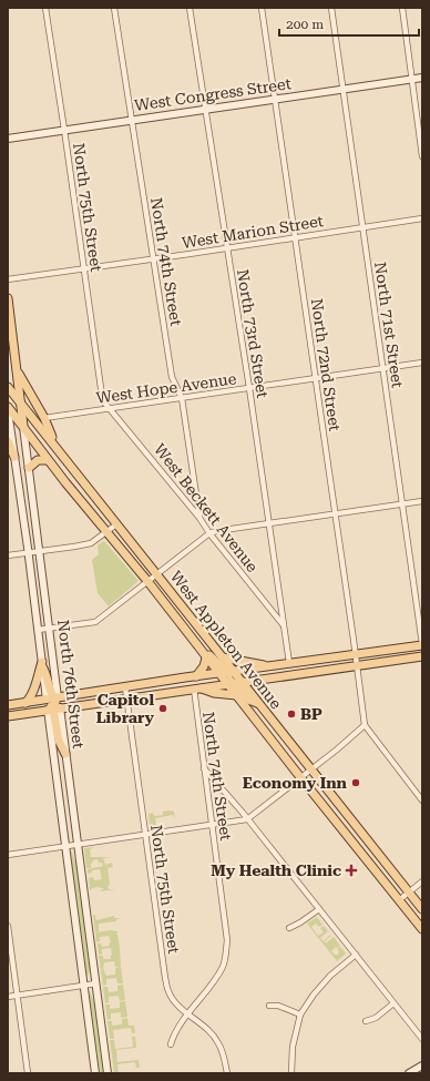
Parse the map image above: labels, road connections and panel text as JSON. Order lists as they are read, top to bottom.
{
  "streets": {
    "main road": ["West Congress Street", "West Appleton Avenue", "North 76th Street"],
    "street": [
      "North 75th Street",
      "West Marion Street",
      "North 74th Street",
      "North 71st Street",
      "North 73rd Street",
      "North 72nd Street",
      "West Hope Avenue",
      "West Beckett Avenue"
    ]
  },
  "crossings": [
    ["West Congress Street", "North 75th Street"],
    ["West Congress Street", "North 74th Street"],
    ["West Congress Street", "North 71st Street"],
    ["West Congress Street", "North 73rd Street"],
    ["West Congress Street", "North 72nd Street"],
    ["North 75th Street", "West Marion Street"],
    ["North 75th Street", "North 74th Street"],
    ["North 75th Street", "West Hope Avenue"],
    ["North 75th Street", "West Beckett Avenue"],
    ["West Marion Street", "North 74th Street"],
    ["West Marion Street", "North 71st Street"],
    ["West Marion Street", "North 73rd Street"],
    ["West Marion Street", "North 72nd Street"],
    ["North 74th Street", "West Hope Avenue"],
    ["North 74th Street", "West Beckett Avenue"],
    ["North 71st Street", "West Hope Avenue"],
    ["North 73rd Street", "West Hope Avenue"],
    ["North 73rd Street", "West Beckett Avenue"],
    ["North 72nd Street", "West Hope Avenue"],
    ["West Hope Avenue", "West Beckett Avenue"],
    ["West Appleton Avenue", "North 76th Street"]
  ],
  "places": {
    "other": ["Capitol Library", "BP", "Economy Inn"],
    "health": ["My Health Clinic"]
  },
  "scale_bar": "200 m"
}
